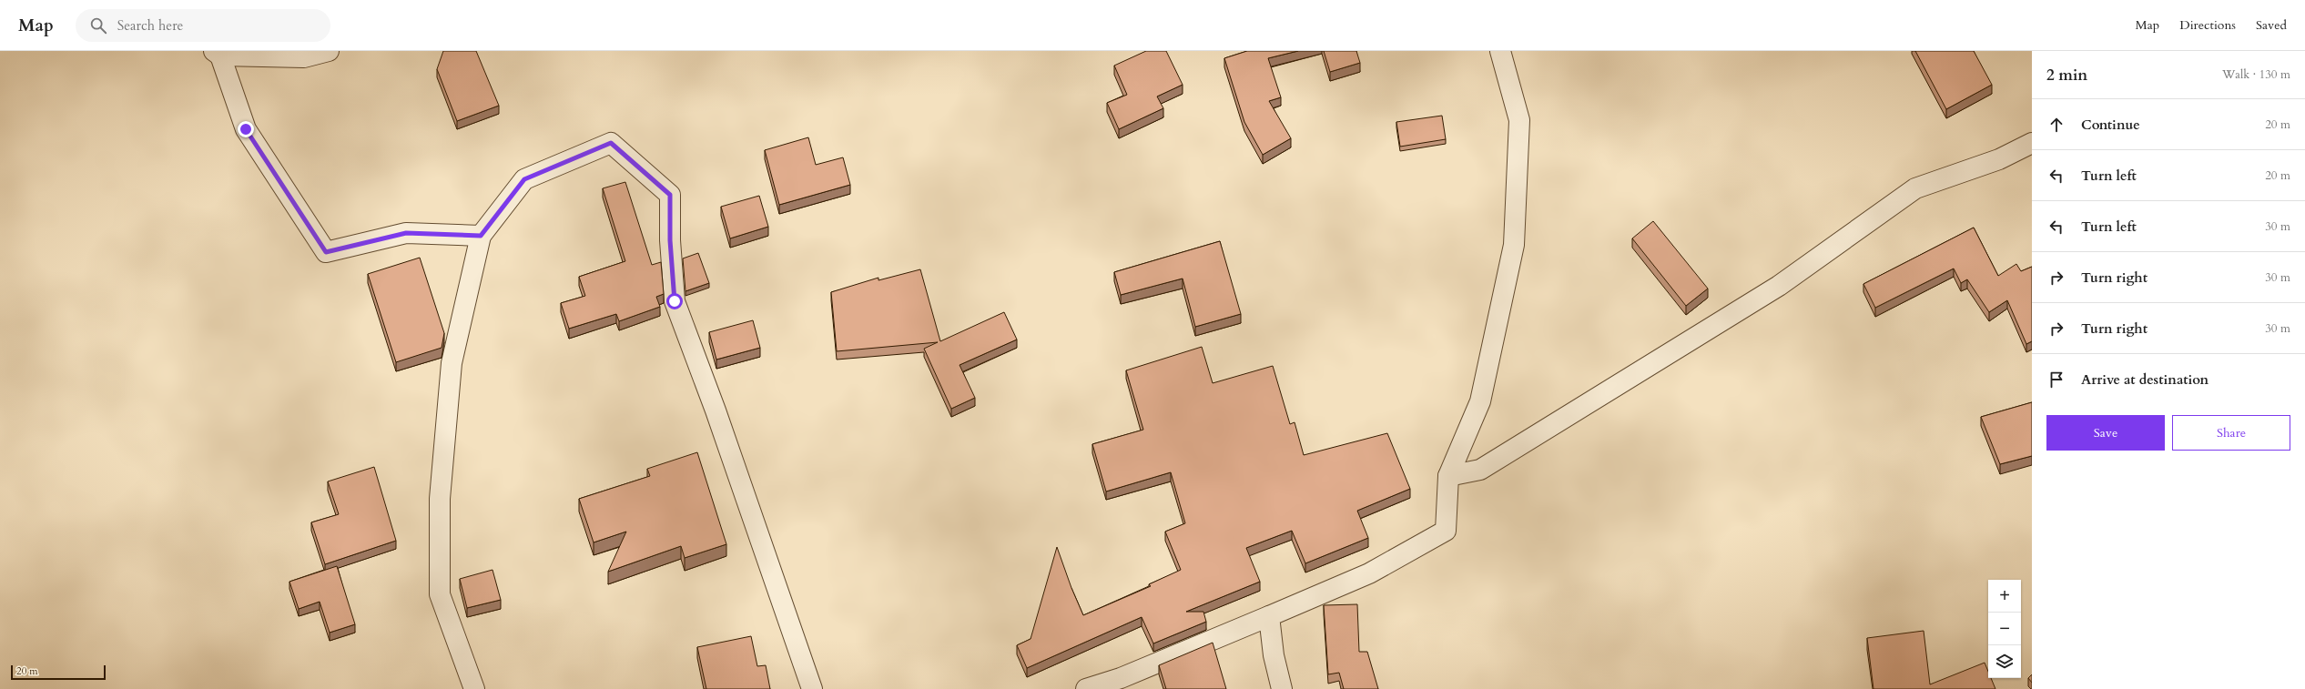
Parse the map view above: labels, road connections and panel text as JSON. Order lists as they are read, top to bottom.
{
  "scale_bar": "20 m",
  "page": {
    "header": "Map",
    "search": "Search here",
    "nav": ["Map", "Directions", "Saved"],
    "heading": ["2 min", "Walk · 130 m"],
    "list": [
      ["Continue", "20 m"],
      ["Turn left", "20 m"],
      ["Turn left", "30 m"],
      ["Turn right", "30 m"],
      ["Turn right", "30 m"],
      "Arrive at destination"
    ],
    "buttons": ["Save", "Share"],
    "map_buttons": ["+", "−"],
    "scale": "20 m"
  }
}
